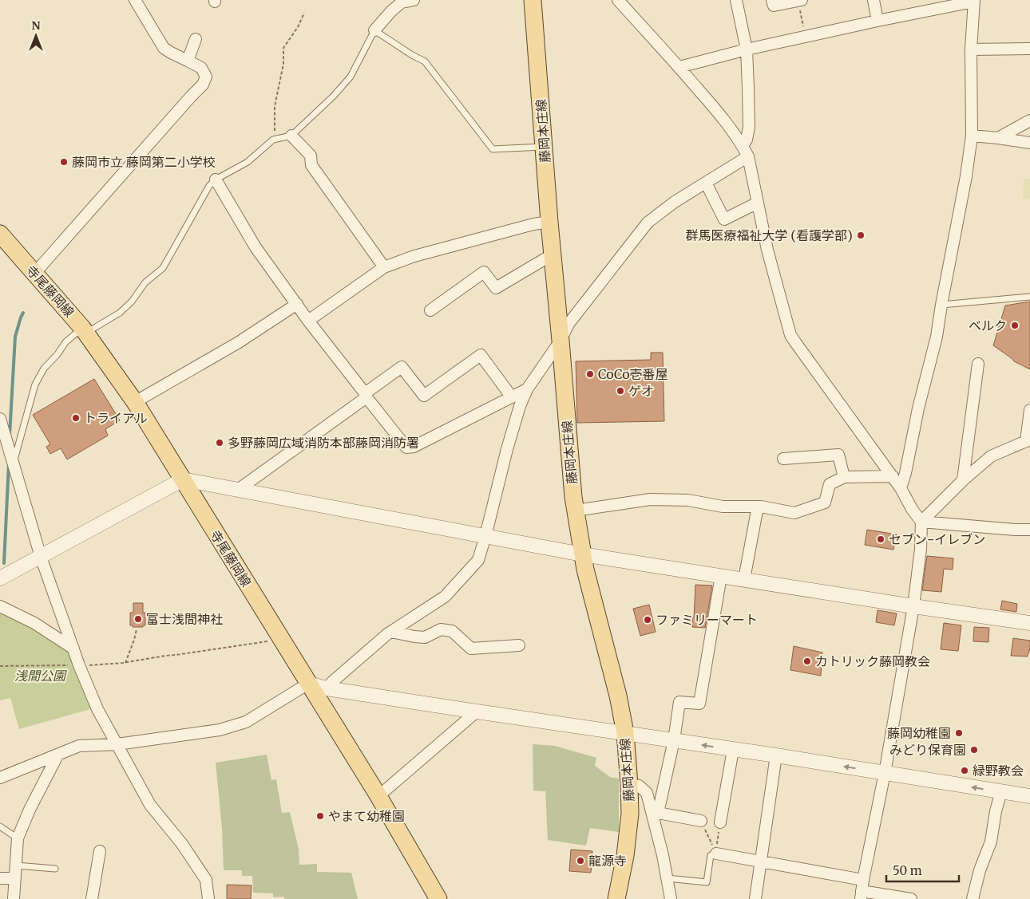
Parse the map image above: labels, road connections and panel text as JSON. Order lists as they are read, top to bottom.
{
  "streets": {
    "main road": ["藤岡本庄線", "寺尾藤岡線"]
  },
  "parks": ["浅間公園"],
  "places": [
    "藤岡市立 藤岡第二小学校",
    "群馬医療福祉大学 (看護学部)",
    "ベルク",
    "CoCo壱番屋",
    "ゲオ",
    "トライアル",
    "多野藤岡広域消防本部藤岡消防署",
    "セブン-イレブン",
    "富士浅間神社",
    "ファミリーマート",
    "カトリック藤岡教会",
    "藤岡幼稚園",
    "みどり保育園",
    "緑野教会",
    "やまて幼稚園",
    "龍源寺"
  ],
  "scale_bar": "50 m",
  "north": "top"
}
